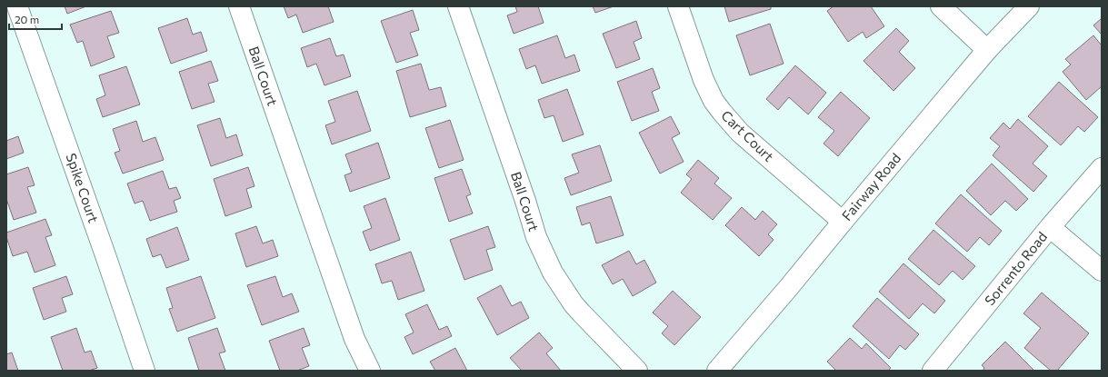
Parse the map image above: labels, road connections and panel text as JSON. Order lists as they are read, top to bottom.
{
  "streets": {
    "street": [
      "Ball Court",
      "Cart Court",
      "Fairway Road",
      "Spike Court",
      "Sorrento Road"
    ]
  },
  "crossings": [
    ["Cart Court", "Fairway Road"]
  ],
  "scale_bar": "20 m"
}
